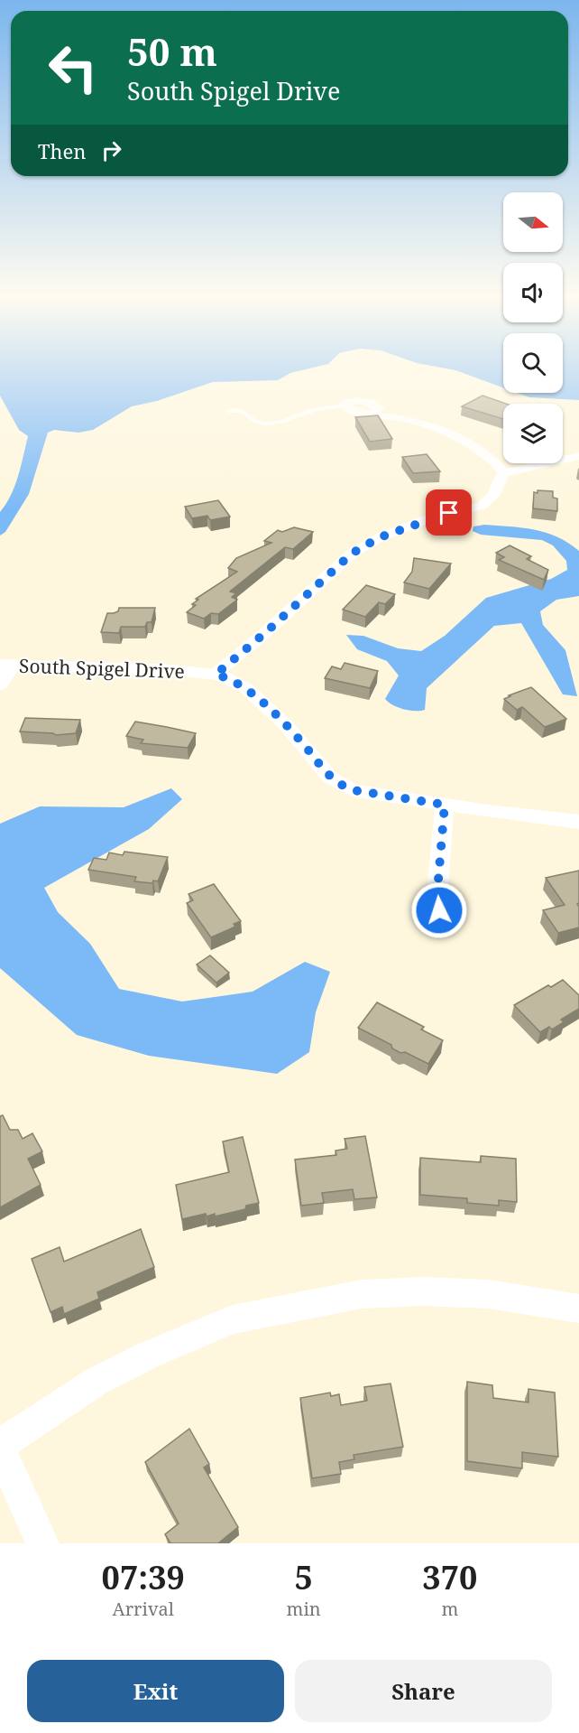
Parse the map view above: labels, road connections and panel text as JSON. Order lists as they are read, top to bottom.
{
  "streets": {
    "street": ["South Spigel Drive"]
  },
  "north": "right",
  "page": {
    "turn": ["50 m", "South Spigel Drive"],
    "then": "Then",
    "eta": [
      "07:39",
      "Arrival",
      "5",
      "min",
      "370",
      "m"
    ],
    "buttons": ["Exit", "Share"]
  }
}
